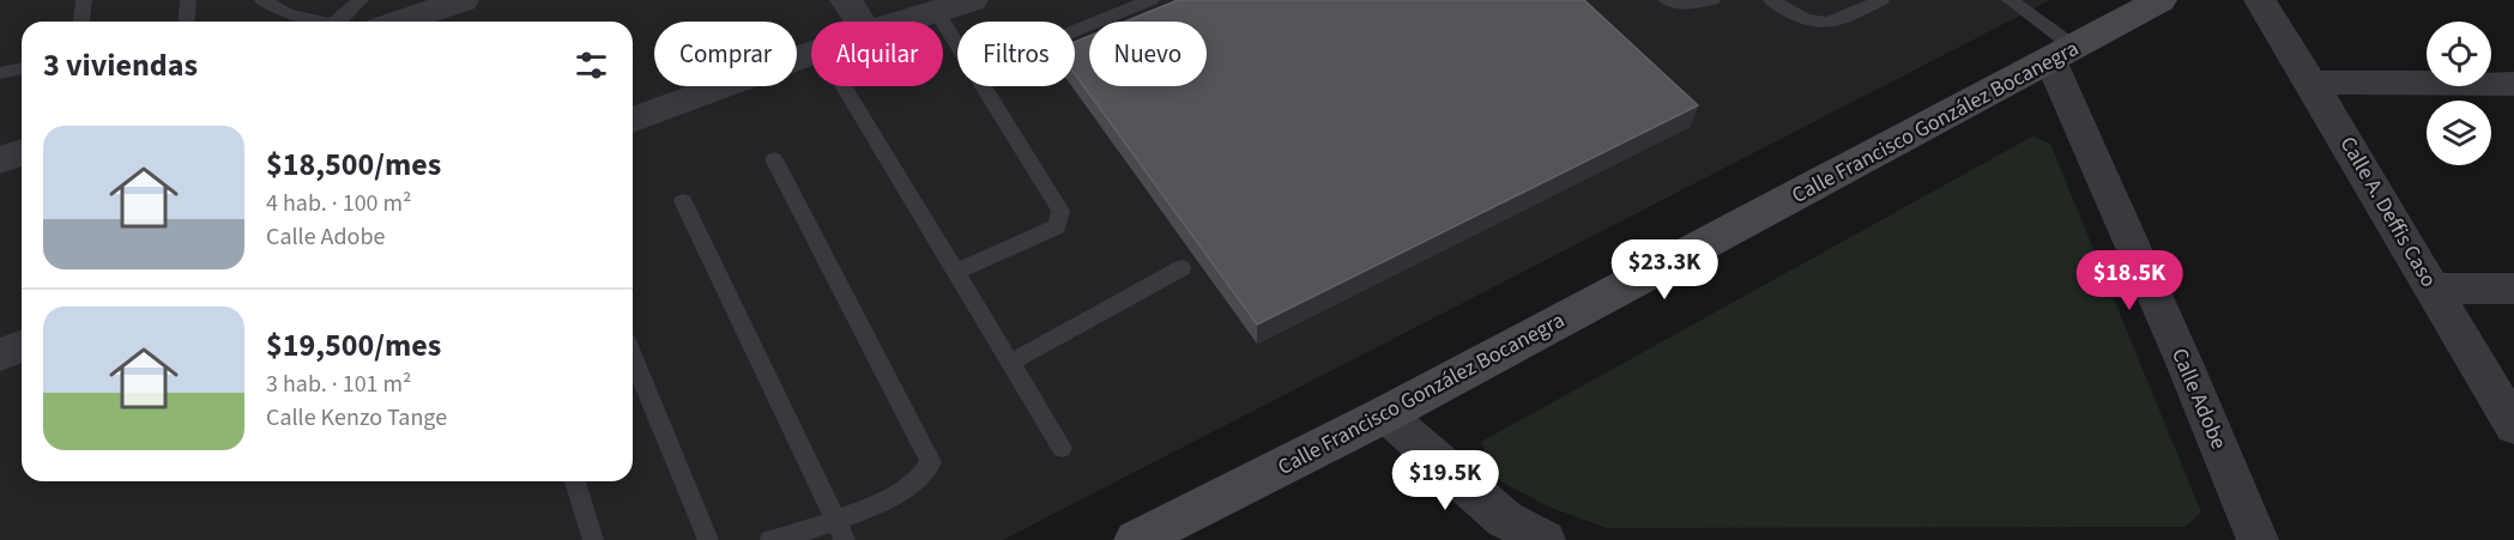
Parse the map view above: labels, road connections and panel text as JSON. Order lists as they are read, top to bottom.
{
  "streets": {
    "street": ["Calle Francisco González Bocanegra", "Calle A. Deffis Caso", "Calle Adobe"]
  },
  "crossings": [
    ["Calle Francisco González Bocanegra", "Calle Adobe"]
  ],
  "page": {
    "chip": [
      "Comprar",
      "Alquilar",
      "Filtros",
      "Nuevo"
    ],
    "heading": "3 viviendas",
    "list": [
      {
        "name": "$18,500/mes",
        "note": "4 hab. · 100 m² · Calle Adobe"
      },
      {
        "name": "$19,500/mes",
        "note": "3 hab. · 101 m² · Calle Kenzo Tange"
      }
    ],
    "price": ["$23.3K", "$18.5K", "$19.5K"]
  }
}
